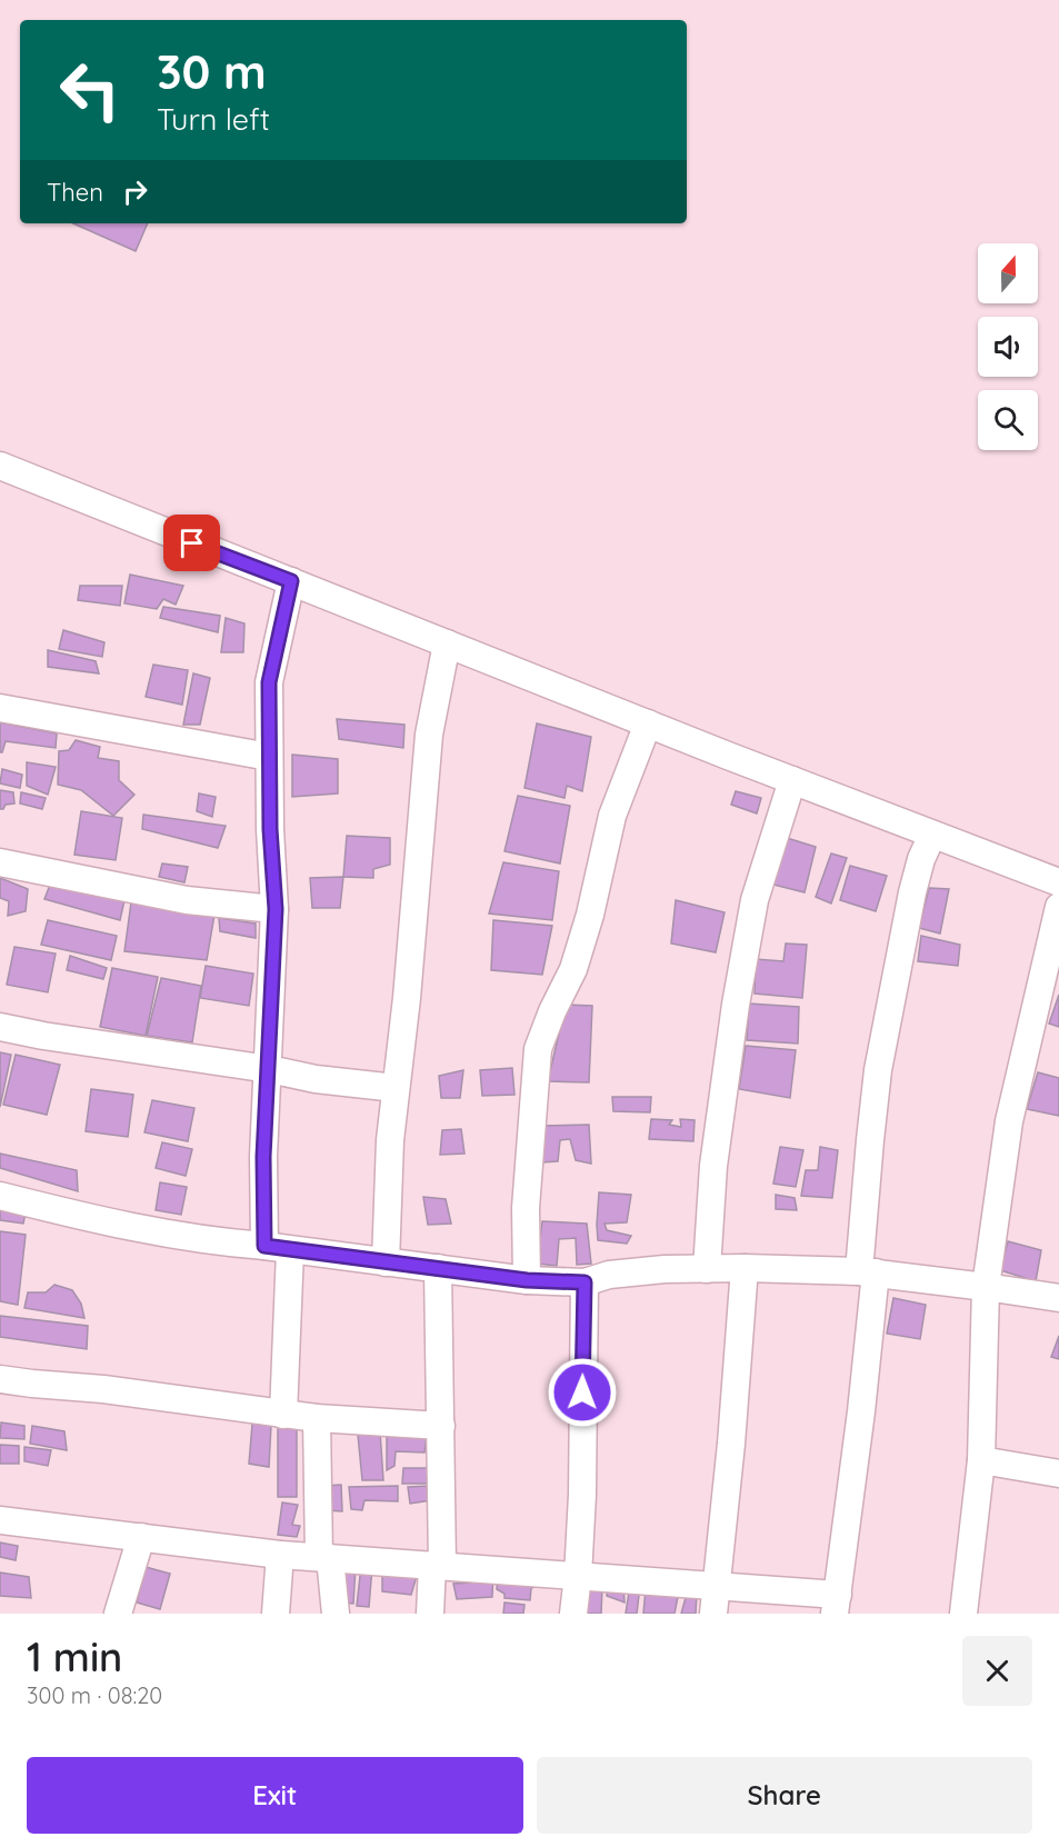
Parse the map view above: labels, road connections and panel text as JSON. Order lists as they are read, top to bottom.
{
  "north": "top",
  "page": {
    "turn": ["30 m", "Turn left"],
    "then": "Then",
    "heading": ["1 min", "300 m · 08:20"],
    "buttons": ["Exit", "Share"]
  }
}
